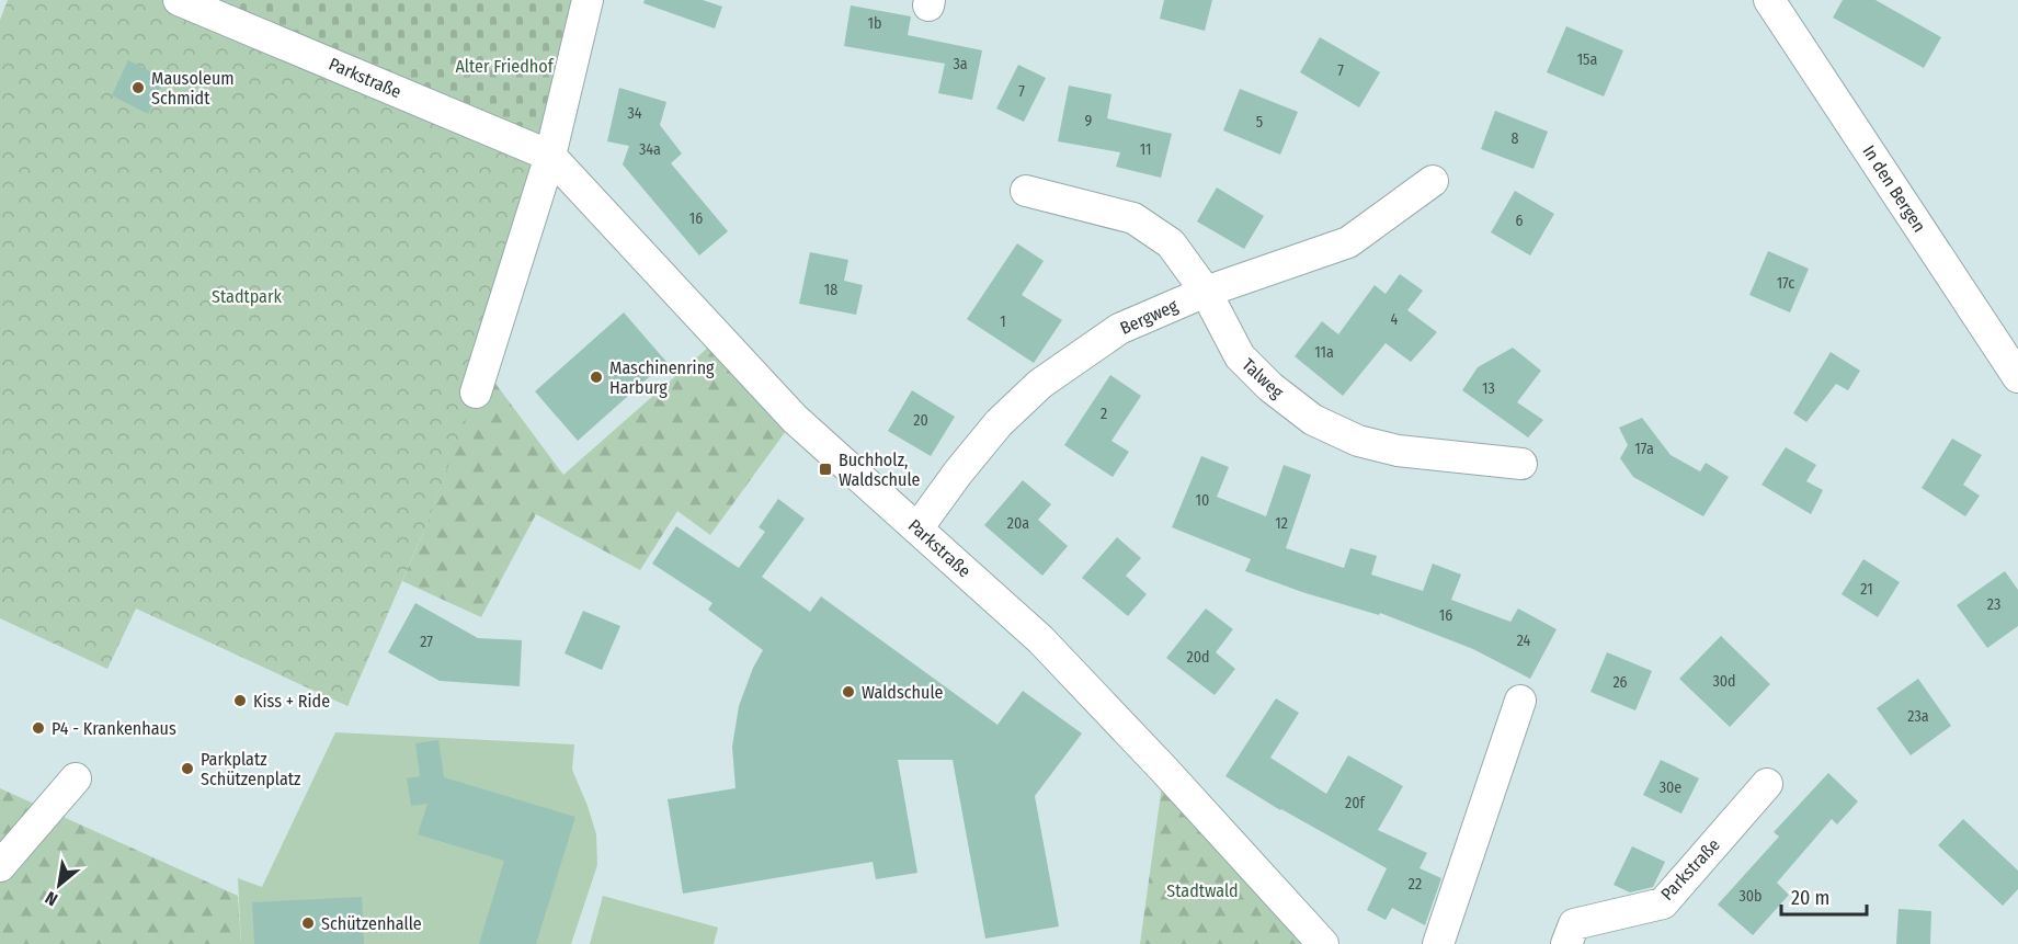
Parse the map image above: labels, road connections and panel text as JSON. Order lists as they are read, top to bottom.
{
  "streets": {
    "street": [
      "Parkstraße",
      "In den Bergen",
      "Bergweg",
      "Talweg"
    ]
  },
  "crossings": [
    ["Parkstraße", "Bergweg"],
    ["Bergweg", "Talweg"]
  ],
  "parks": ["Alter Friedhof", "Stadtpark", "Stadtwald"],
  "places": {
    "other": [
      "Mausoleum Schmidt",
      "Maschinenring Harburg",
      "Waldschule",
      "Kiss + Ride",
      "P4 - Krankenhaus",
      "Parkplatz Schützenplatz",
      "Schützenhalle"
    ],
    "transit": ["Buchholz, Waldschule"]
  },
  "house_numbers": [
    "1b",
    "15a",
    "3a",
    "7",
    "7",
    "34",
    "9",
    "5",
    "8",
    "34a",
    "11",
    "16",
    "6",
    "17c",
    "18",
    "4",
    "1",
    "11a",
    "13",
    "2",
    "20",
    "17a",
    "10",
    "20a",
    "12",
    "21",
    "23",
    "16",
    "24",
    "27",
    "20d",
    "30d",
    "26",
    "23a",
    "30e",
    "20f",
    "22",
    "30b"
  ],
  "scale_bar": "20 m",
  "north": "bottom left"
}
